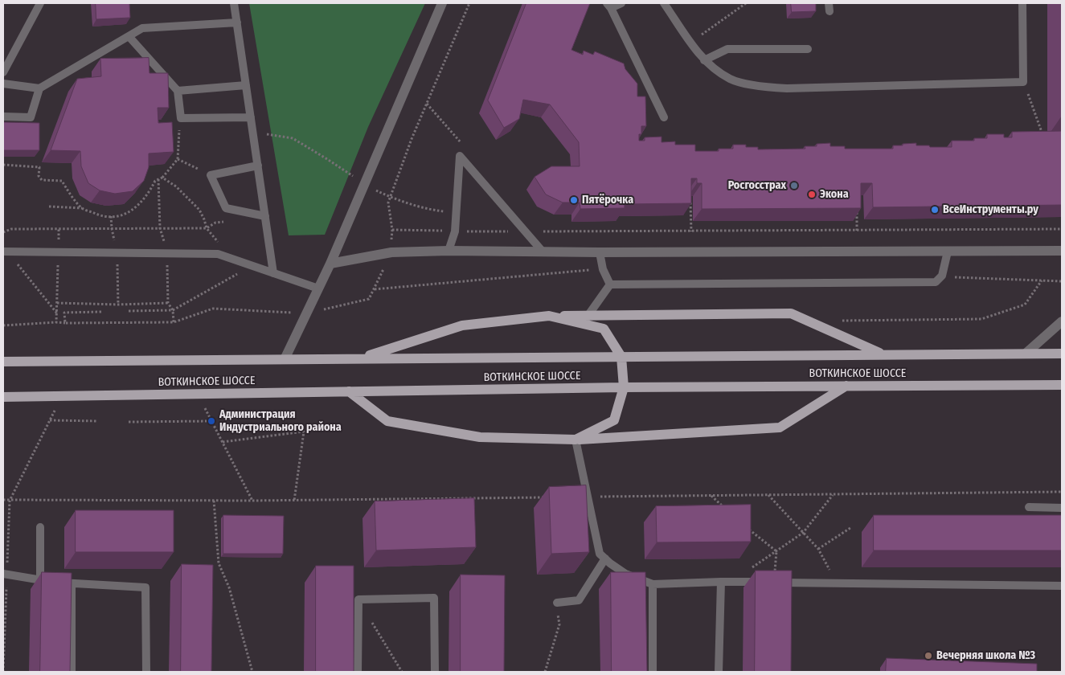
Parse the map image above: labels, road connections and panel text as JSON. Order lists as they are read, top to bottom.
{
  "streets": {
    "main road": ["ВОТКИНСКОЕ ШОССЕ"]
  },
  "places": [
    "Росгосстрах",
    "Экона",
    "Пятёрочка",
    "ВсеИнструменты.ру",
    "Администрация Индустриального района",
    "Вечерняя школа №3"
  ]
}
